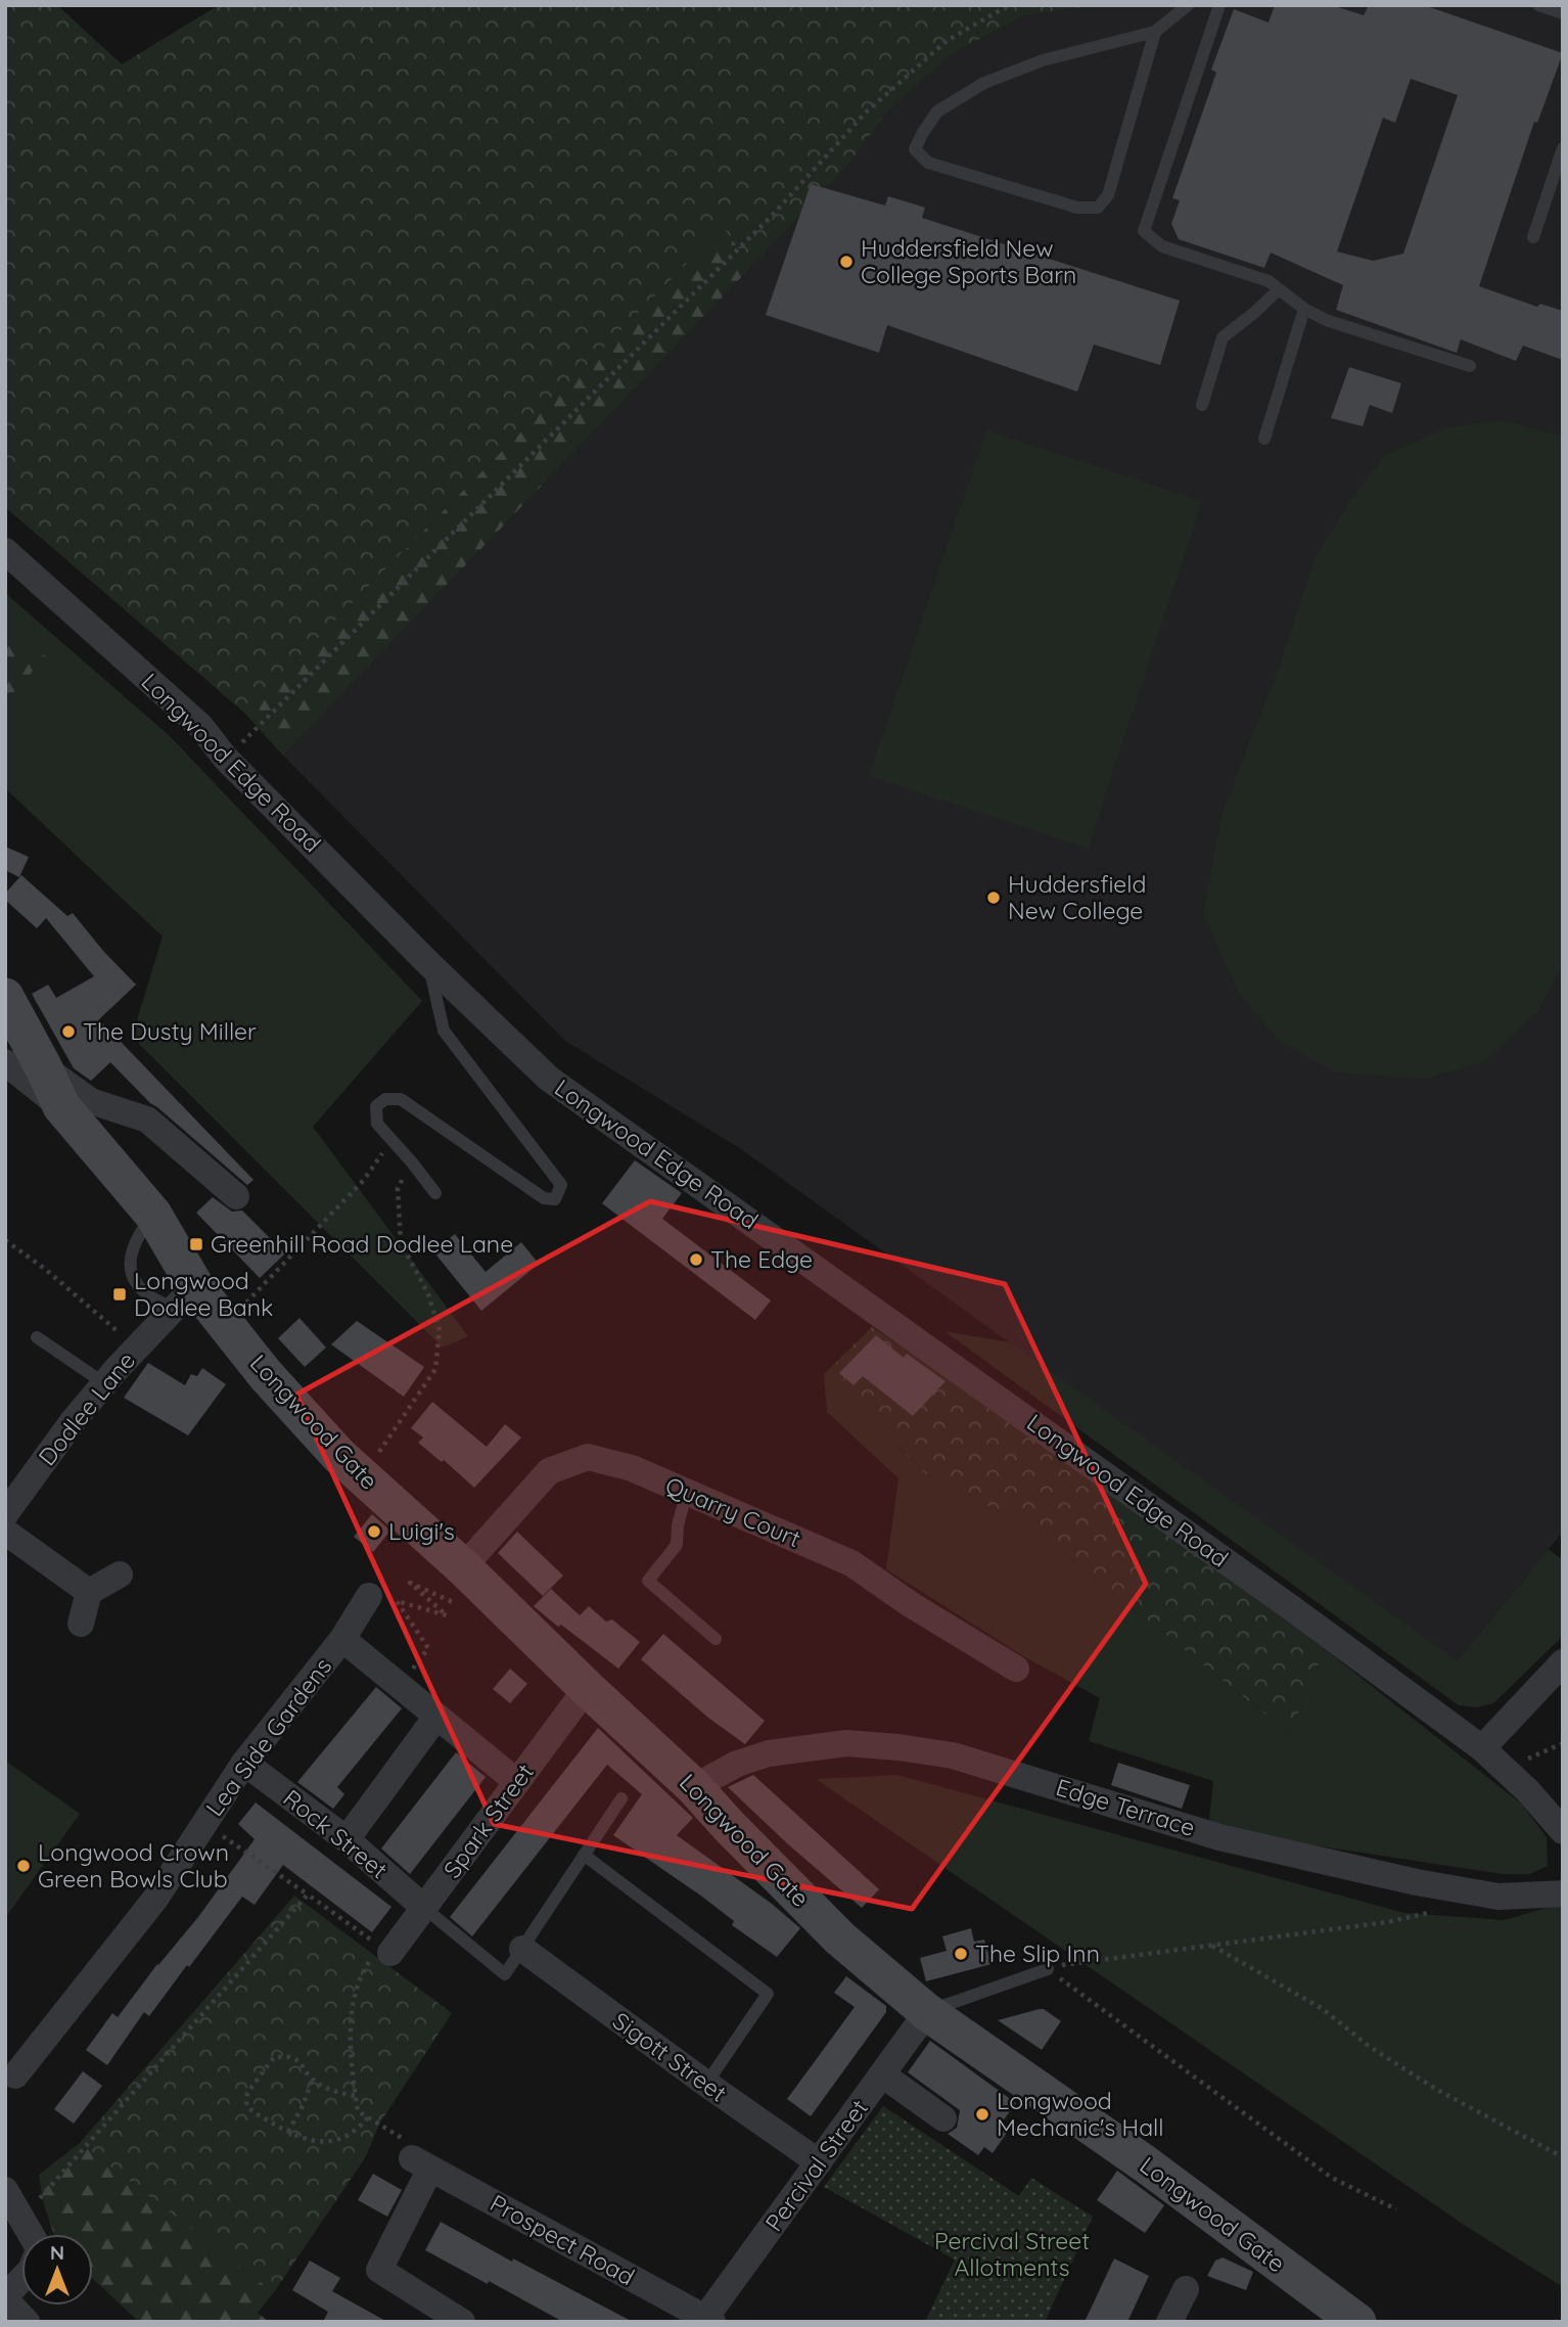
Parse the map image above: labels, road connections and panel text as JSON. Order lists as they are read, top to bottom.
{
  "streets": {
    "street": [
      "Longwood Edge Road",
      "Dodlee Lane",
      "Longwood Gate",
      "Quarry Court",
      "Lea Side Gardens",
      "Edge Terrace",
      "Spark Street",
      "Rock Street",
      "Sigott Street",
      "Percival Street",
      "Prospect Road"
    ]
  },
  "crossings": [
    ["Dodlee Lane", "Longwood Gate"],
    ["Longwood Gate", "Quarry Court"],
    ["Longwood Gate", "Edge Terrace"],
    ["Longwood Gate", "Spark Street"],
    ["Longwood Gate", "Percival Street"],
    ["Lea Side Gardens", "Spark Street"],
    ["Lea Side Gardens", "Rock Street"],
    ["Spark Street", "Rock Street"],
    ["Sigott Street", "Percival Street"],
    ["Percival Street", "Prospect Road"]
  ],
  "parks": ["Percival Street Allotments"],
  "places": {
    "other": [
      "Huddersfield New College Sports Barn",
      "Huddersfield New College",
      "The Dusty Miller",
      "The Edge",
      "Luigi's",
      "Longwood Crown Green Bowls Club",
      "The Slip Inn",
      "Longwood Mechanic's Hall"
    ],
    "transit": ["Greenhill Road Dodlee Lane", "Longwood Dodlee Bank"]
  },
  "north": "top"
}
